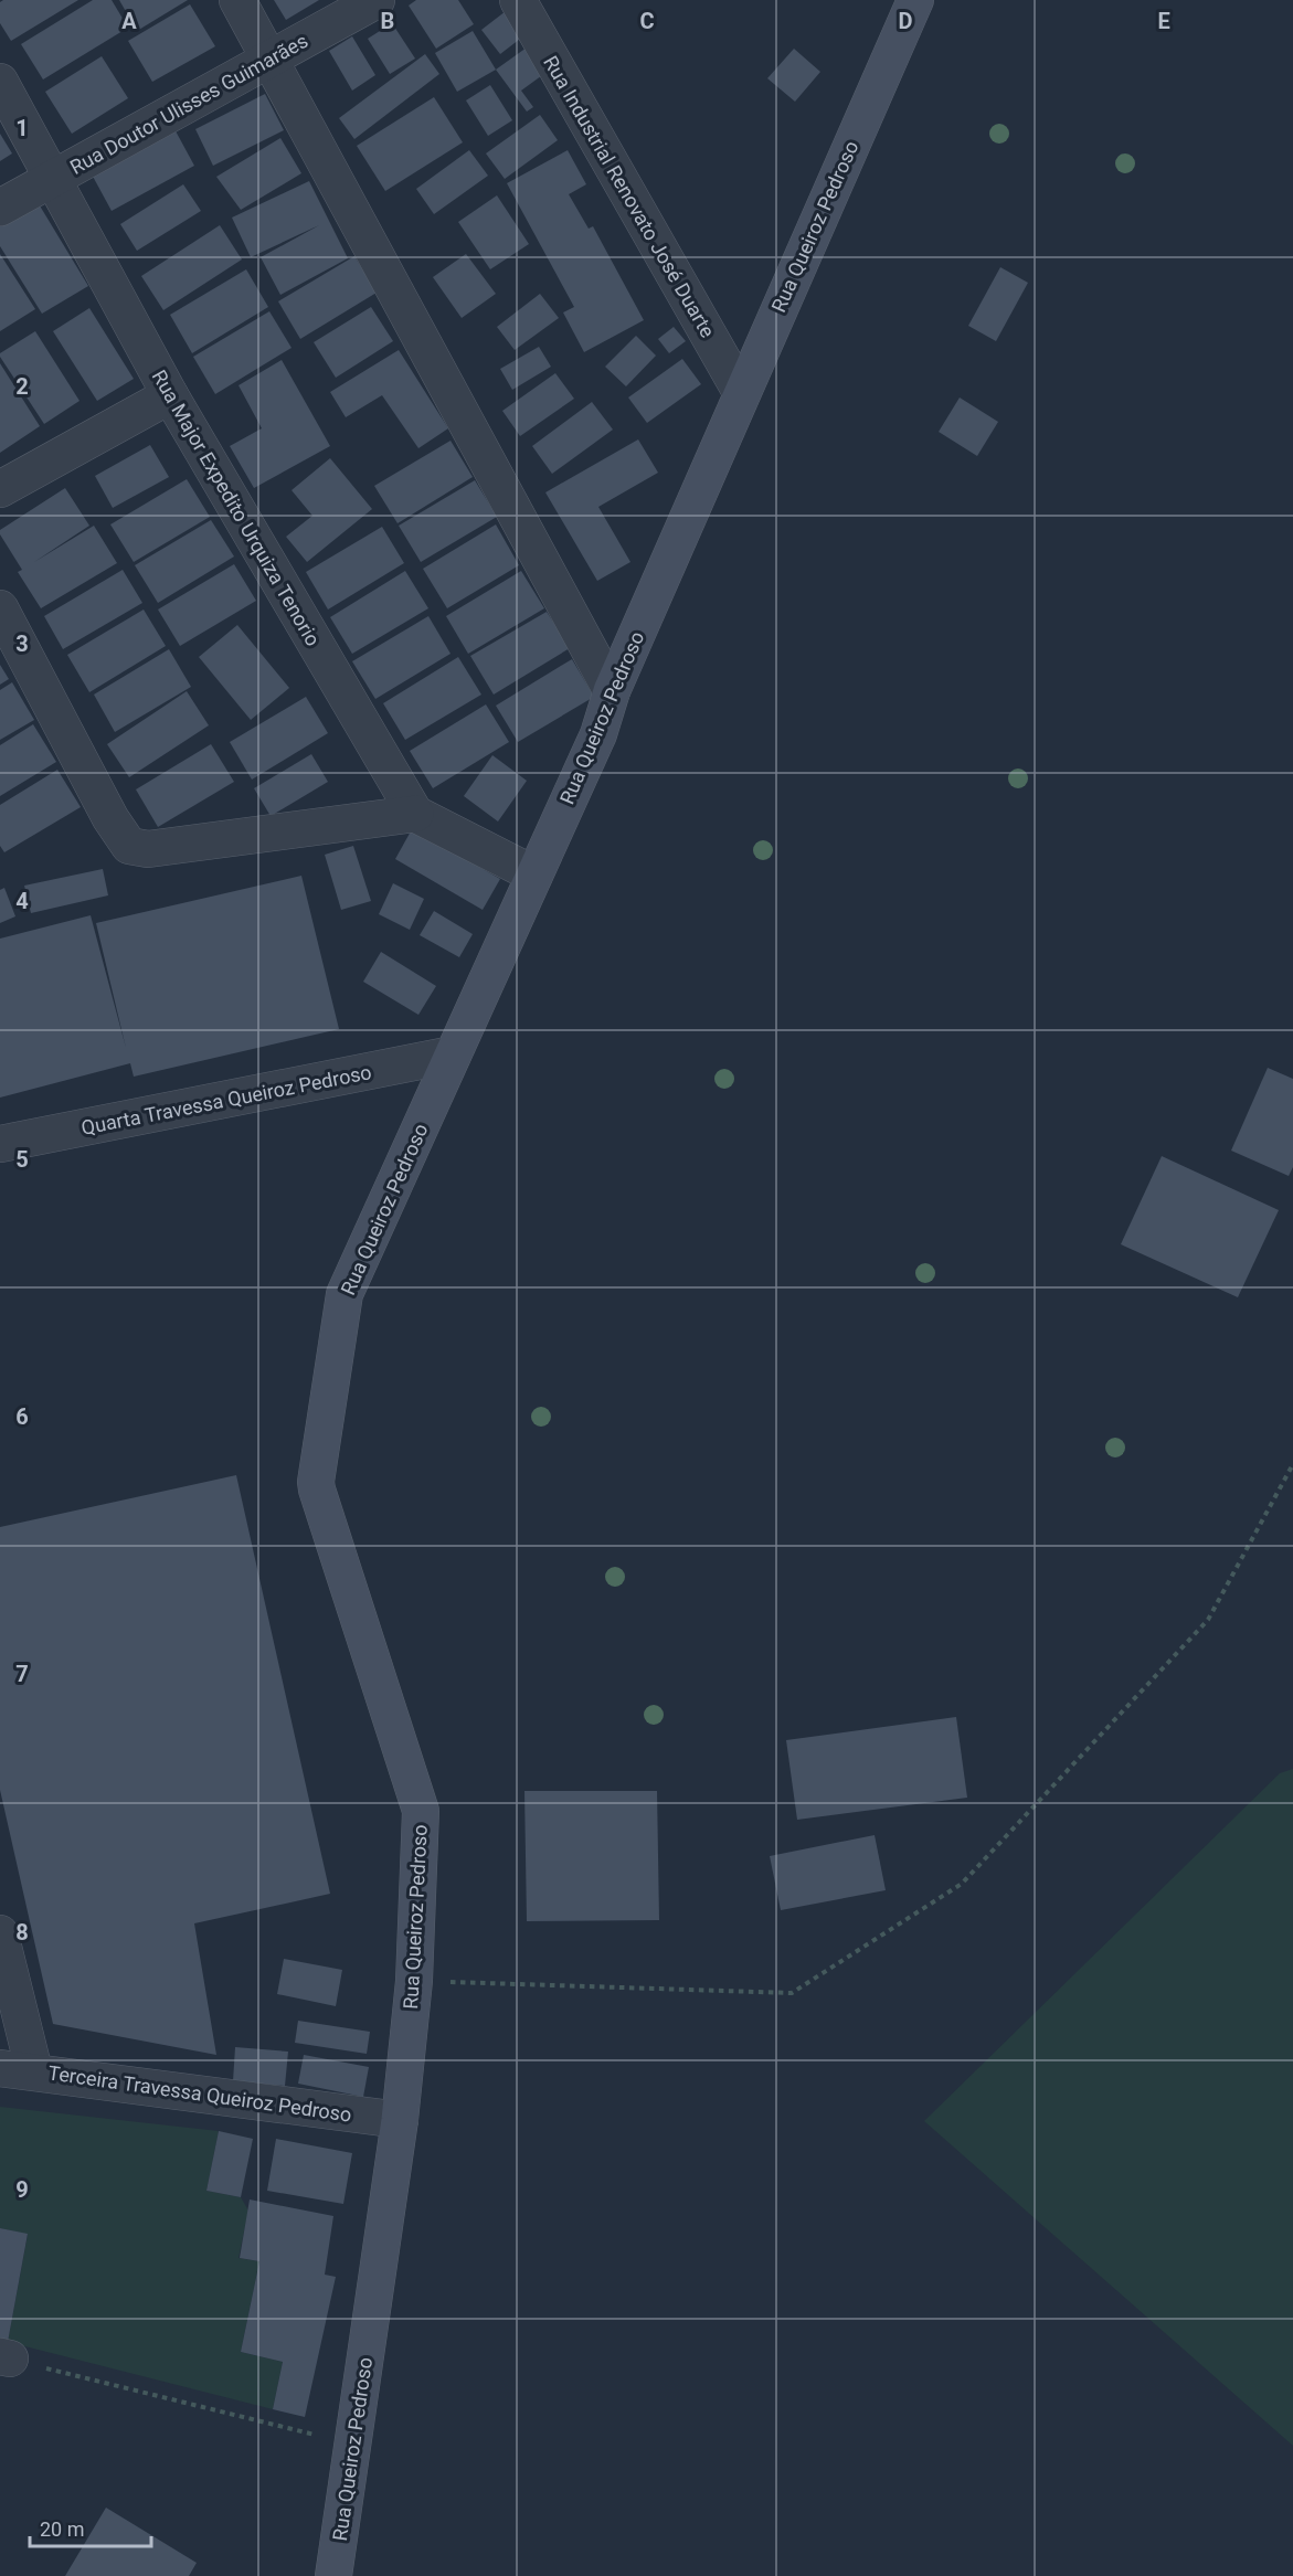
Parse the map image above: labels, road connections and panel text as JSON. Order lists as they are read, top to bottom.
{
  "streets": {
    "street": [
      "Rua Doutor Ulisses Guimarães",
      "Rua Industrial Renovato José Duarte",
      "Rua Queiroz Pedroso",
      "Rua Major Expedito Urquiza Tenorio",
      "Quarta Travessa Queiroz Pedroso",
      "Terceira Travessa Queiroz Pedroso"
    ]
  },
  "crossings": [
    ["Rua Doutor Ulisses Guimarães", "Rua Major Expedito Urquiza Tenorio"],
    ["Rua Industrial Renovato José Duarte", "Rua Queiroz Pedroso"],
    ["Rua Queiroz Pedroso", "Quarta Travessa Queiroz Pedroso"],
    ["Rua Queiroz Pedroso", "Terceira Travessa Queiroz Pedroso"]
  ],
  "scale_bar": "20 m",
  "grid": {
    "columns": [
      "A",
      "B",
      "C",
      "D",
      "E"
    ],
    "rows": [
      "1",
      "2",
      "3",
      "4",
      "5",
      "6",
      "7",
      "8",
      "9"
    ]
  }
}
